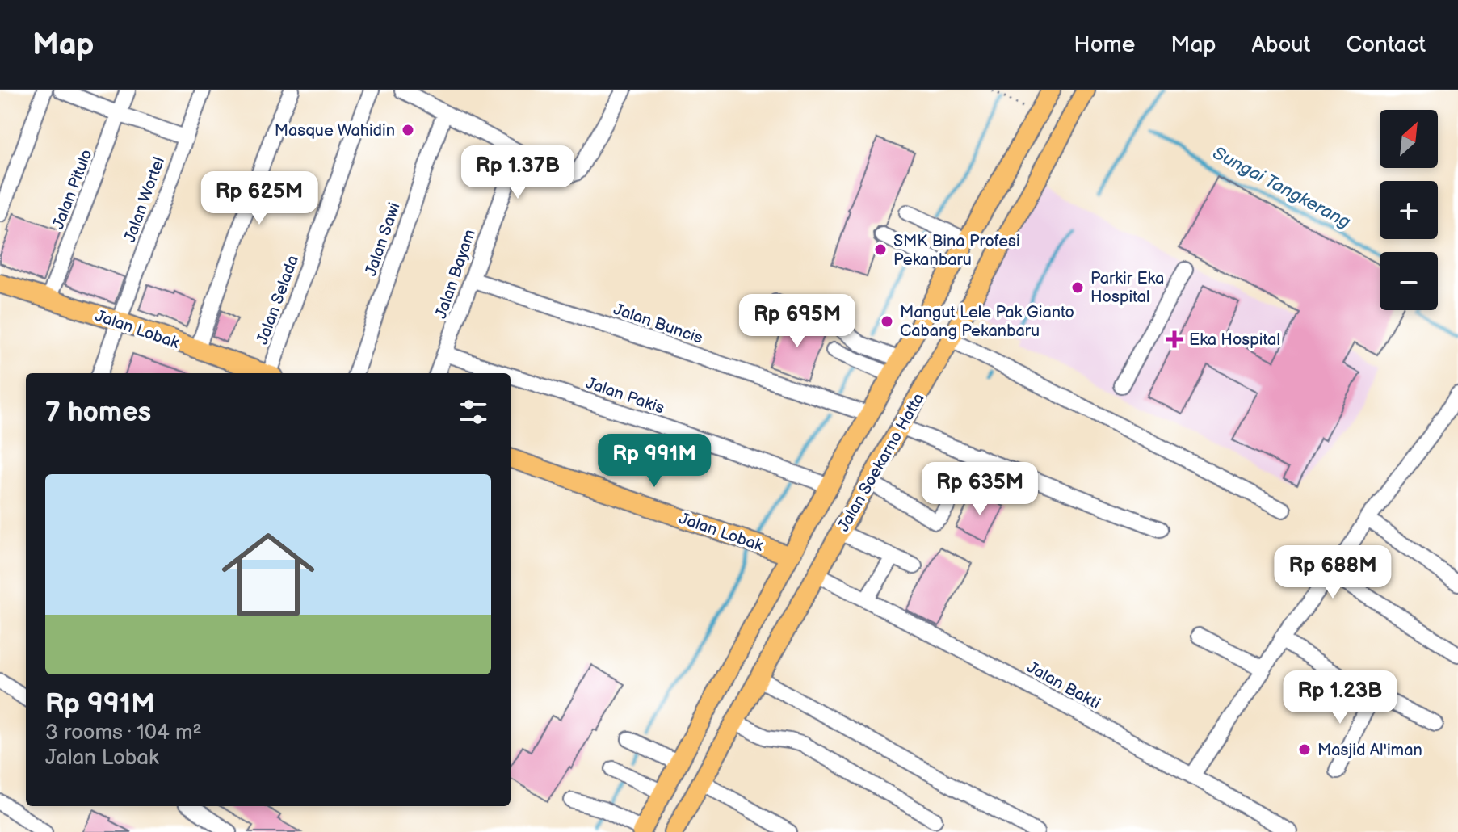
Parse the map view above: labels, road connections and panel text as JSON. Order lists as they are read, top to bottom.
{
  "streets": {
    "main road": ["Jalan Lobak", "Jalan Soekarno Hatta"],
    "street": [
      "Jalan Pitulo",
      "Jalan Wortel",
      "Jalan Sawi",
      "Jalan Bayam",
      "Jalan Selada",
      "Jalan Buncis",
      "Jalan Pakis",
      "Jalan Bakti"
    ]
  },
  "crossings": [
    ["Jalan Pitulo", "Jalan Lobak"],
    ["Jalan Wortel", "Jalan Lobak"],
    ["Jalan Bayam", "Jalan Buncis"],
    ["Jalan Bayam", "Jalan Pakis"],
    ["Jalan Buncis", "Jalan Soekarno Hatta"],
    ["Jalan Lobak", "Jalan Soekarno Hatta"],
    ["Jalan Pakis", "Jalan Soekarno Hatta"],
    ["Jalan Soekarno Hatta", "Jalan Bakti"]
  ],
  "water": ["Sungai Tangkerang"],
  "places": {
    "other": [
      "Masque Wahidin",
      "SMK Bina Profesi Pekanbaru",
      "Parkir Eka Hospital",
      "Mangut Lele Pak Gianto Cabang Pekanbaru",
      "Masjid Al'iman"
    ],
    "health": ["Eka Hospital"]
  },
  "north": "top right",
  "page": {
    "header": "Map",
    "nav": [
      "Home",
      "Map",
      "About",
      "Contact"
    ],
    "map_buttons": ["+", "−"],
    "price": [
      "Rp 1.37B",
      "Rp 625M",
      "Rp 695M",
      "Rp 991M",
      "Rp 635M",
      "Rp 688M",
      "Rp 1.23B"
    ],
    "heading": "7 homes",
    "list": [
      {
        "name": "Rp 991M",
        "note": "3 rooms · 104 m² · Jalan Lobak"
      }
    ]
  }
}
